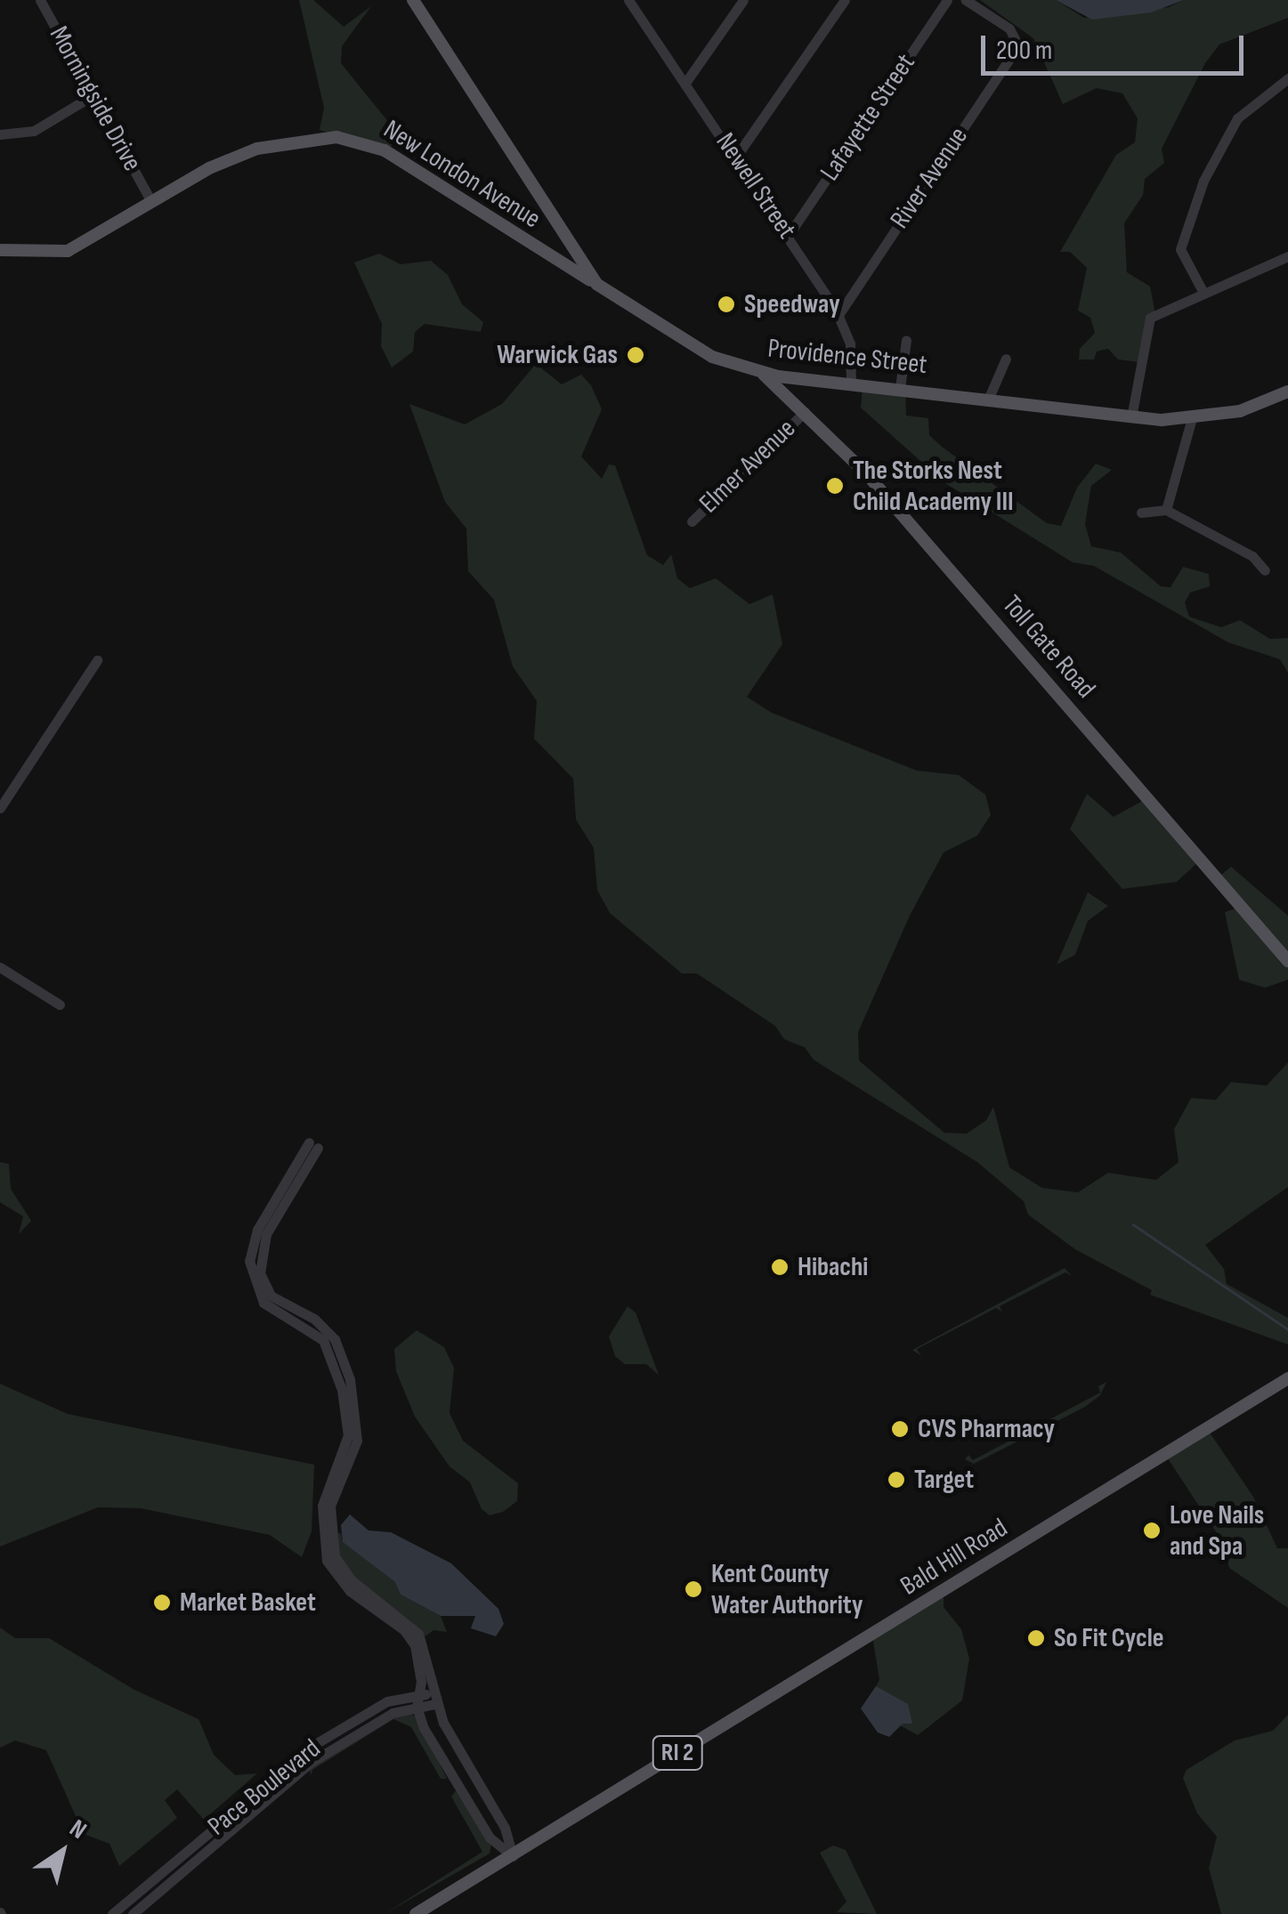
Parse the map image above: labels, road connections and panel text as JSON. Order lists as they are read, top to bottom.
{
  "streets": {
    "main road": [
      "New London Avenue",
      "Providence Street",
      "Toll Gate Road",
      "Bald Hill Road",
      "RI 2"
    ],
    "street": [
      "Morningside Drive",
      "Lafayette Street",
      "River Avenue",
      "Newell Street",
      "Elmer Avenue",
      "Pace Boulevard"
    ]
  },
  "crossings": [
    ["Morningside Drive", "New London Avenue"],
    ["Lafayette Street", "Newell Street"],
    ["New London Avenue", "Providence Street"],
    ["River Avenue", "Newell Street"],
    ["Newell Street", "Providence Street"],
    ["Providence Street", "Toll Gate Road"],
    ["Elmer Avenue", "Toll Gate Road"]
  ],
  "places": [
    "Speedway",
    "Warwick Gas",
    "The Storks Nest Child Academy III",
    "Hibachi",
    "CVS Pharmacy",
    "Target",
    "Love Nails and Spa",
    "Kent County Water Authority",
    "Market Basket",
    "So Fit Cycle"
  ],
  "scale_bar": "200 m",
  "north": "top right"
}
